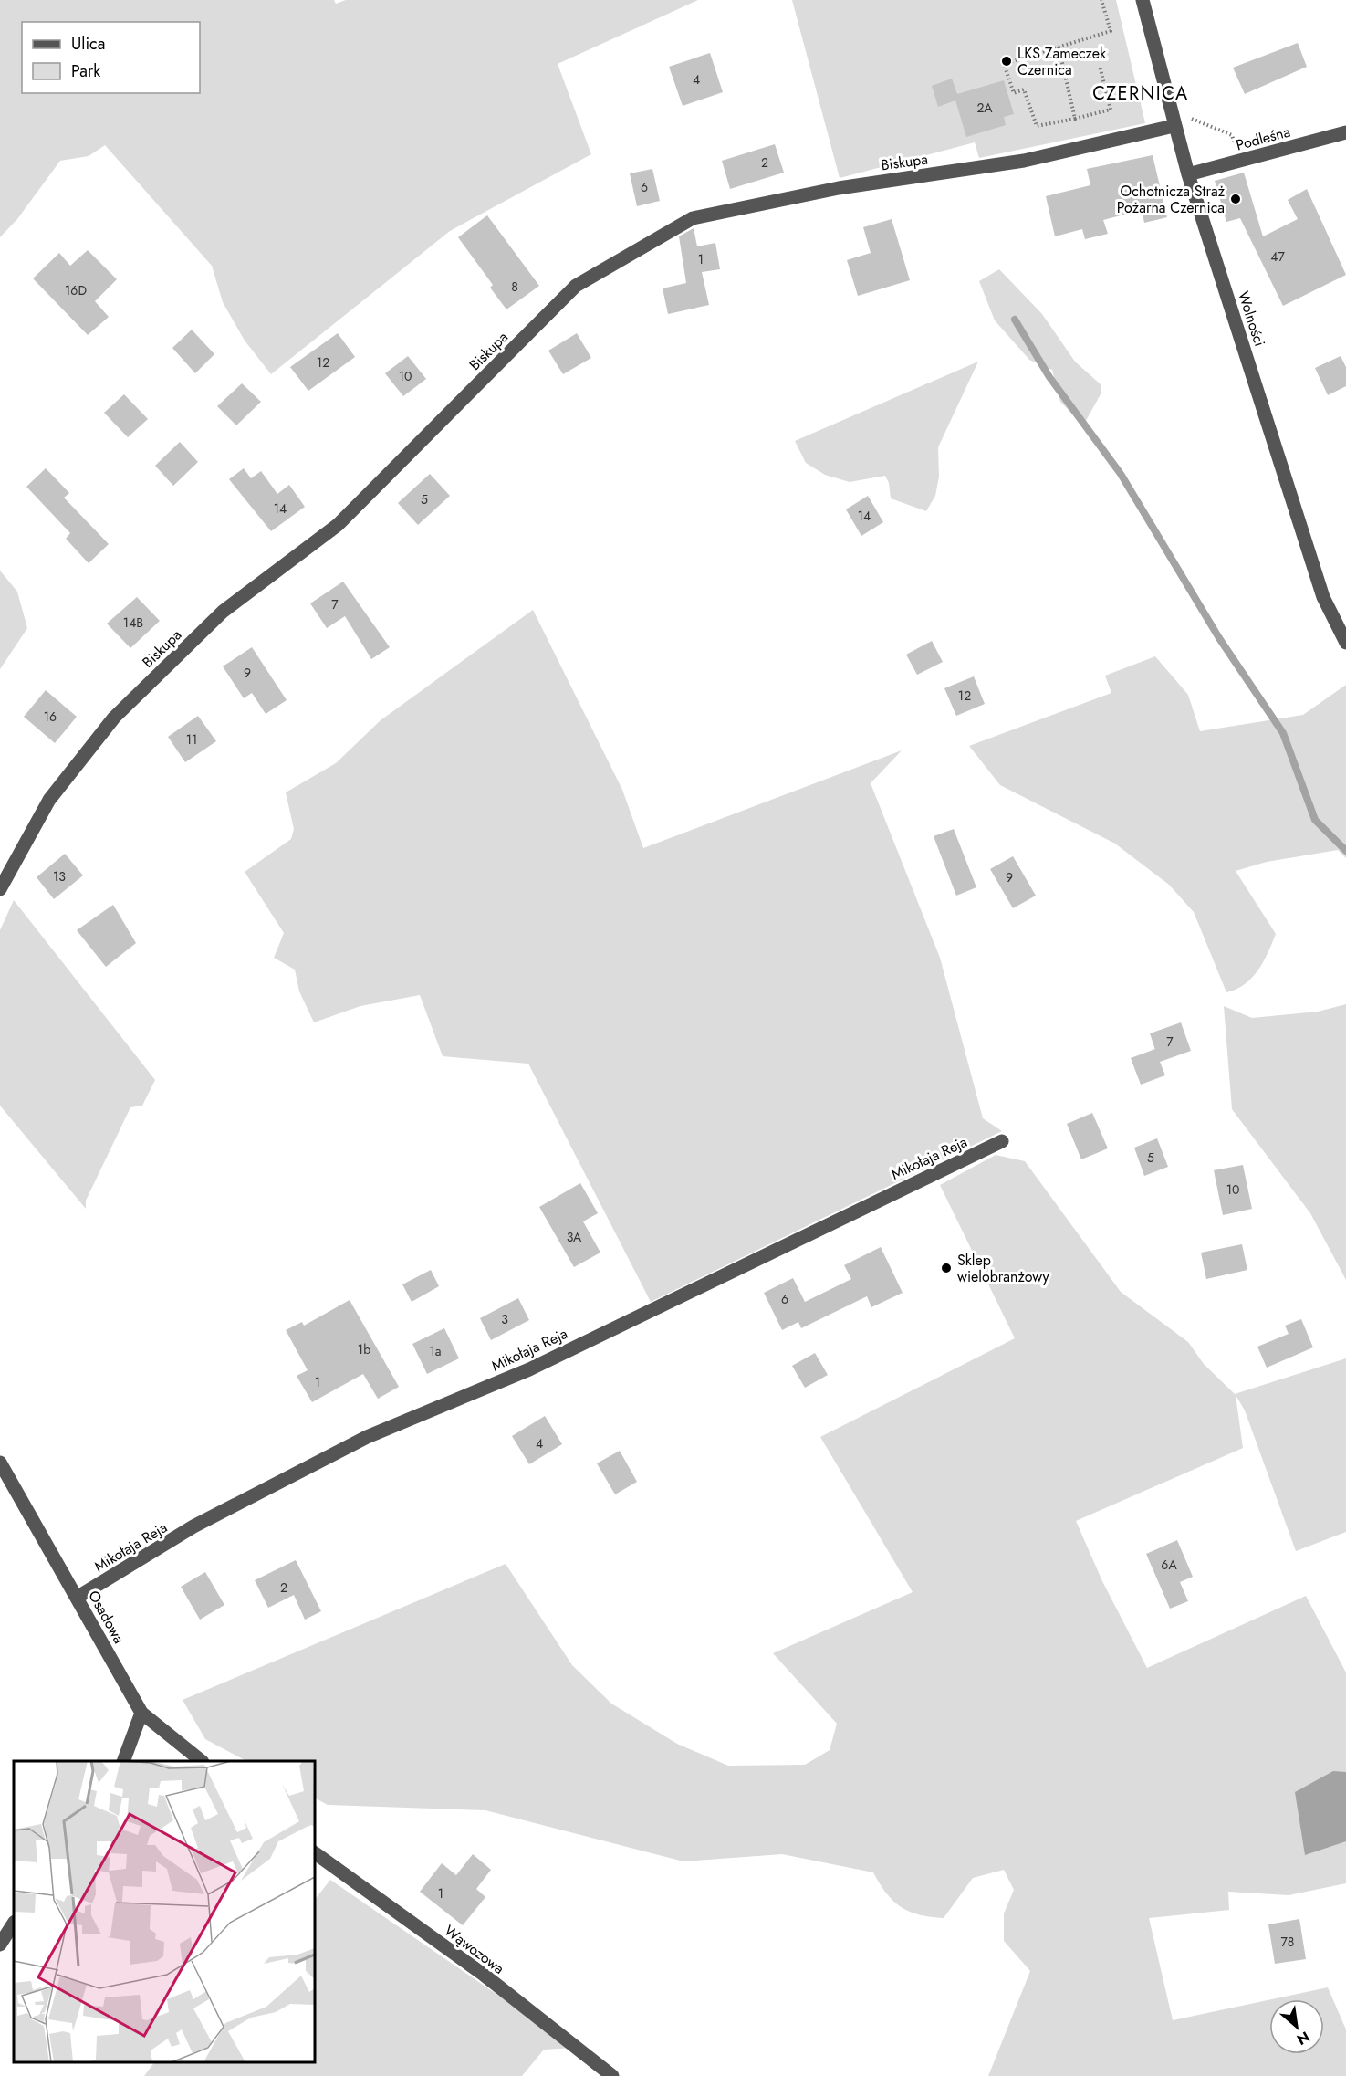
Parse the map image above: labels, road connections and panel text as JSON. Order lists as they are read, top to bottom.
{
  "streets": {
    "street": [
      "Podleśna",
      "Biskupa",
      "Wolności",
      "Mikołaja Reja",
      "Osadowa",
      "Wąwozowa"
    ]
  },
  "crossings": [
    ["Podleśna", "Wolności"],
    ["Biskupa", "Wolności"],
    ["Mikołaja Reja", "Osadowa"]
  ],
  "districts": ["CZERNICA"],
  "places": ["LKS Zameczek Czernica", "Ochotnicza Straż Pożarna Czernica", "Sklep wielobranżowy"],
  "house_numbers": [
    "4",
    "2A",
    "2",
    "6",
    "47",
    "1",
    "8",
    "16D",
    "12",
    "10",
    "5",
    "14",
    "14",
    "7",
    "14B",
    "9",
    "12",
    "16",
    "11",
    "13",
    "9",
    "7",
    "5",
    "10",
    "3A",
    "6",
    "3",
    "1b",
    "1a",
    "1",
    "4",
    "6A",
    "2",
    "1",
    "78"
  ],
  "legend": ["Ulica", "Park"],
  "north": "bottom right"
}
